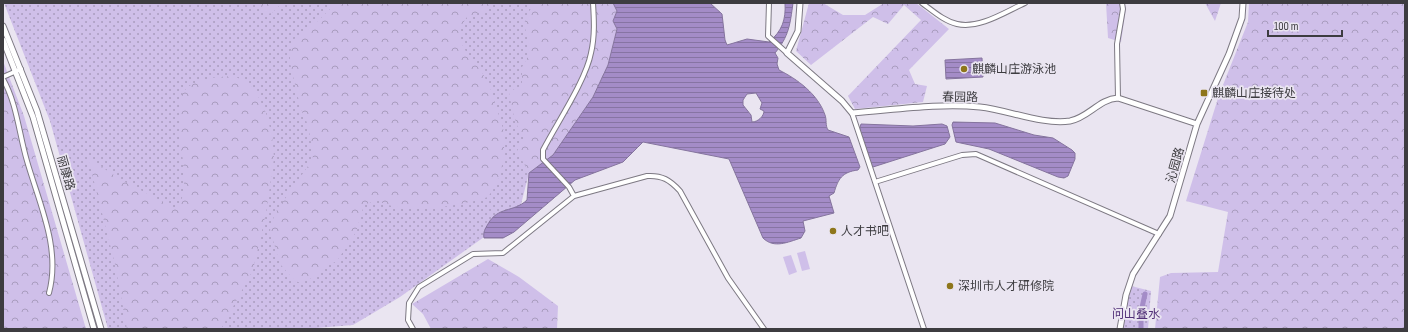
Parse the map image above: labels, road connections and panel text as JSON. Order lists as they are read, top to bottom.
{
  "streets": {
    "street": ["春园路", "沁园路", "丽康路"]
  },
  "parks": ["问山叠水"],
  "places": {
    "other": ["麒麟山庄游泳池", "人才书吧", "深圳市人才研修院"],
    "transit": ["麒麟山庄接待处"]
  },
  "scale_bar": "100 m"
}
